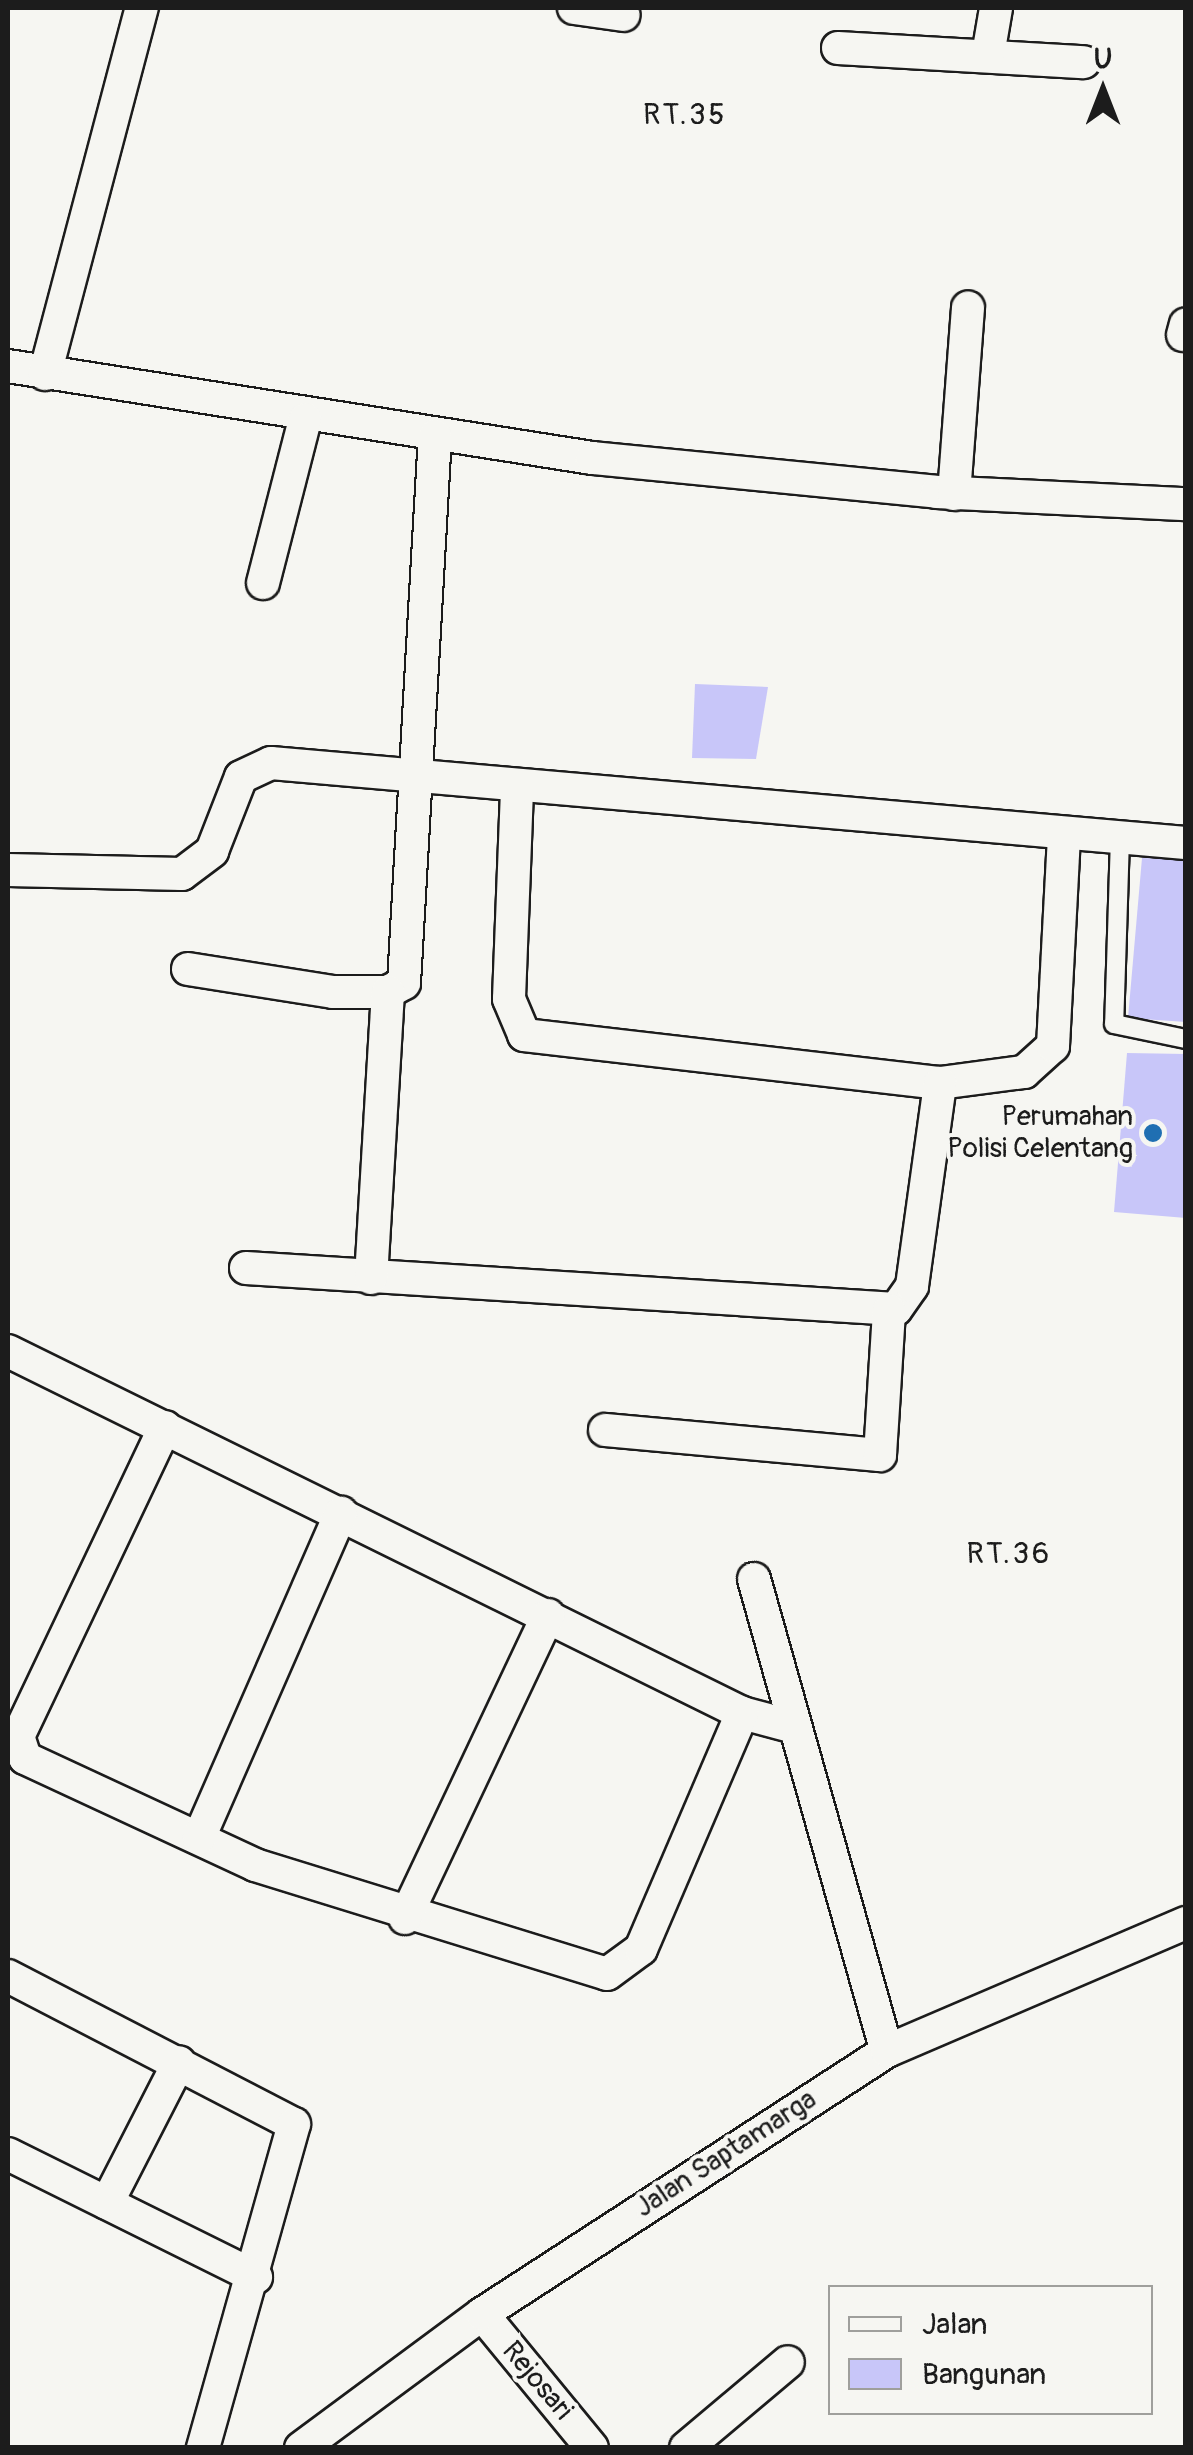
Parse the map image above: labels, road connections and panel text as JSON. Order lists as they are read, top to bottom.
{
  "streets": {
    "street": ["Jalan Saptamarga", "Rejosari"]
  },
  "crossings": [
    ["Jalan Saptamarga", "Rejosari"]
  ],
  "districts": ["RT.35", "RT.36"],
  "places": ["Perumahan Polisi Celentang"],
  "legend": ["Jalan", "Bangunan"],
  "north": "top"
}
